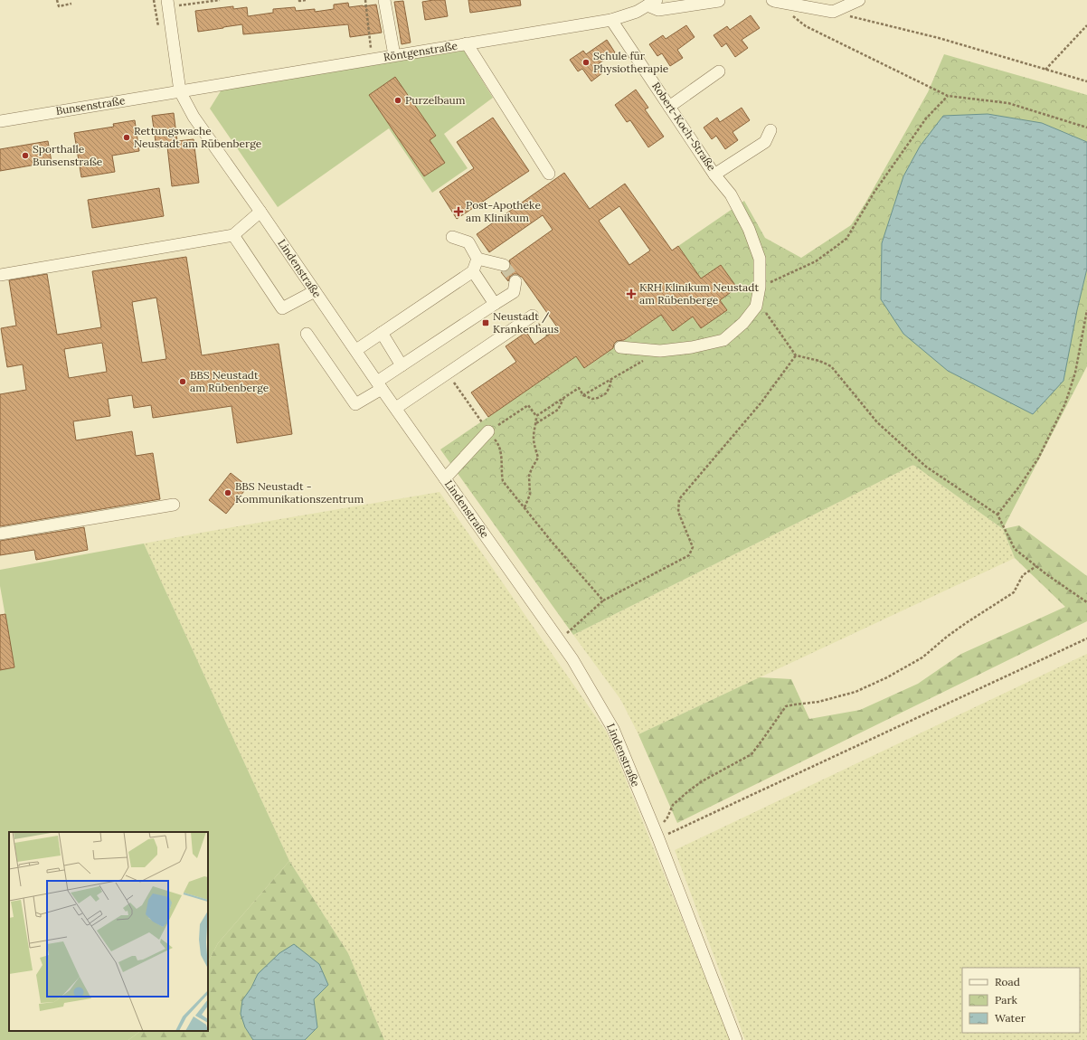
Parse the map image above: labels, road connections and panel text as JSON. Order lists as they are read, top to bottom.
{
  "streets": {
    "street": [
      "Röntgenstraße",
      "Bunsenstraße",
      "Robert-Koch-Straße",
      "Lindenstraße"
    ]
  },
  "crossings": [
    ["Röntgenstraße", "Bunsenstraße"],
    ["Röntgenstraße", "Robert-Koch-Straße"],
    ["Röntgenstraße", "Lindenstraße"],
    ["Bunsenstraße", "Lindenstraße"]
  ],
  "places": {
    "other": [
      "Schule für Physiotherapie",
      "Purzelbaum",
      "Rettungswache Neustadt am Rübenberge",
      "Sporthalle Bunsenstraße",
      "BBS Neustadt am Rübenberge",
      "BBS Neustadt - Kommunikationszentrum"
    ],
    "health": ["Post-Apotheke am Klinikum", "KRH Klinikum Neustadt am Rübenberge"],
    "transit": ["Neustadt / Krankenhaus"]
  },
  "legend": ["Road", "Park", "Water"]
}
